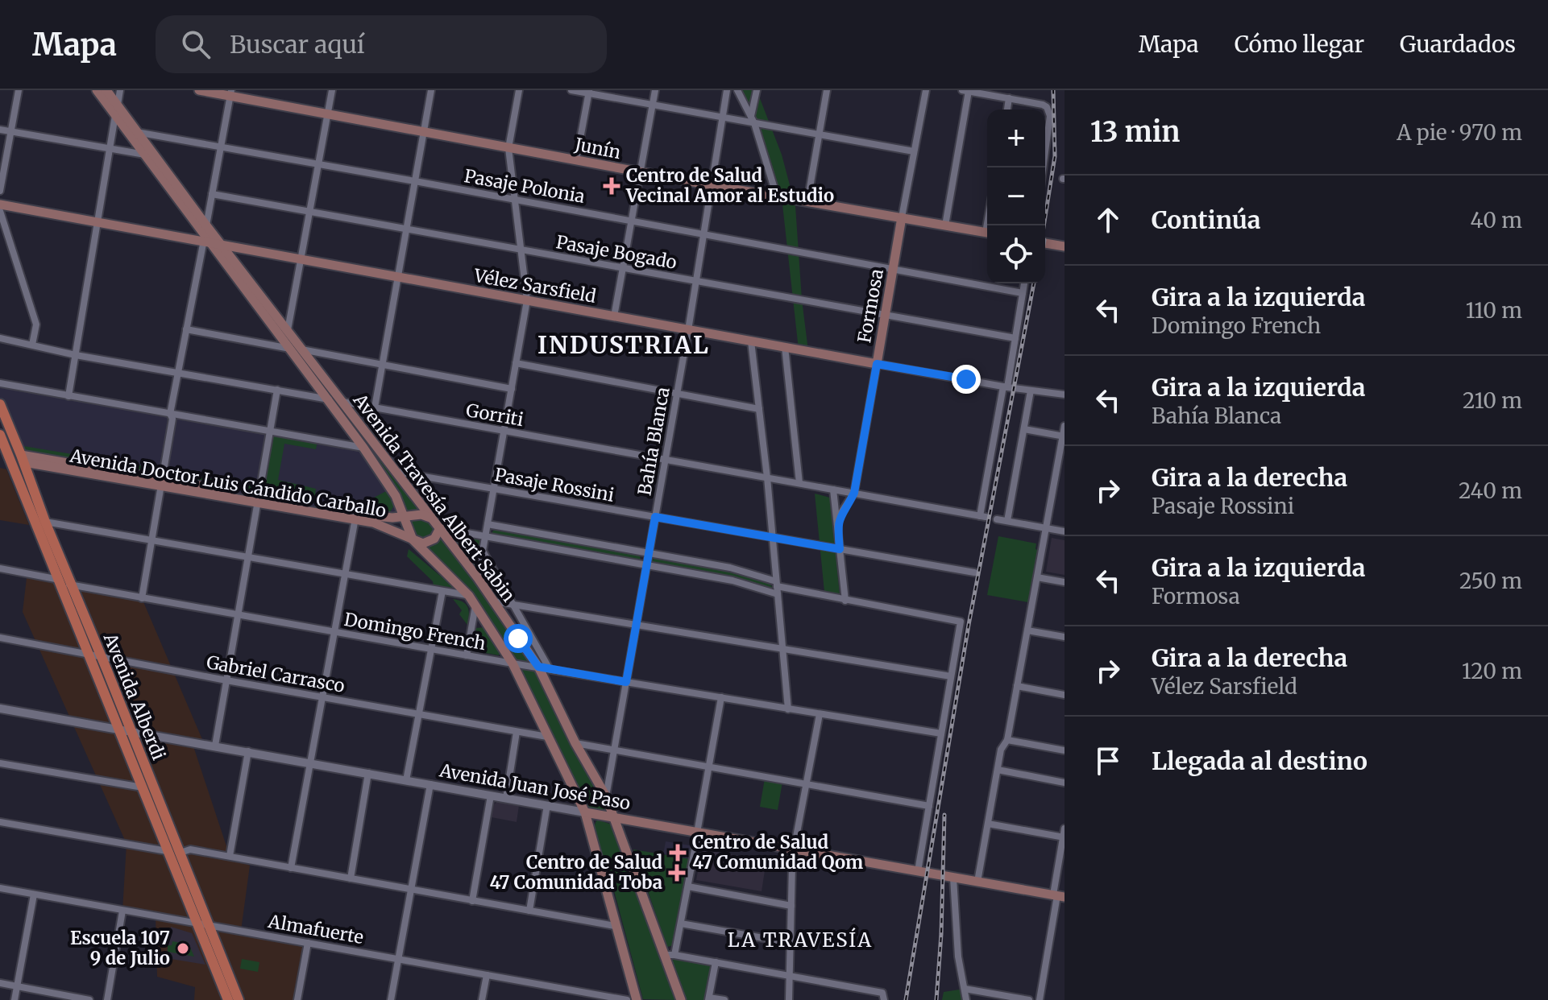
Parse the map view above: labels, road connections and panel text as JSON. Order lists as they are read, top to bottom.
{
  "streets": {
    "main road": [
      "Junín",
      "Vélez Sarsfield",
      "Formosa",
      "Avenida Doctor Luis Cándido Carballo",
      "Avenida Travesía Albert Sabin",
      "Avenida Alberdi",
      "Avenida Juan José Paso"
    ],
    "street": [
      "Pasaje Polonia",
      "Pasaje Bogado",
      "Gorriti",
      "Bahía Blanca",
      "Pasaje Rossini",
      "Domingo French",
      "Gabriel Carrasco",
      "Almafuerte"
    ]
  },
  "crossings": [
    ["Junín", "Formosa"],
    ["Junín", "Bahía Blanca"],
    ["Pasaje Polonia", "Formosa"],
    ["Pasaje Polonia", "Bahía Blanca"],
    ["Pasaje Polonia", "Avenida Travesía Albert Sabin"],
    ["Pasaje Bogado", "Formosa"],
    ["Pasaje Bogado", "Bahía Blanca"],
    ["Vélez Sarsfield", "Formosa"],
    ["Vélez Sarsfield", "Gorriti"],
    ["Vélez Sarsfield", "Bahía Blanca"],
    ["Vélez Sarsfield", "Avenida Travesía Albert Sabin"],
    ["Formosa", "Gorriti"],
    ["Gorriti", "Bahía Blanca"],
    ["Gorriti", "Avenida Travesía Albert Sabin"],
    ["Bahía Blanca", "Pasaje Rossini"],
    ["Bahía Blanca", "Avenida Travesía Albert Sabin"],
    ["Bahía Blanca", "Domingo French"],
    ["Avenida Doctor Luis Cándido Carballo", "Avenida Travesía Albert Sabin"],
    ["Avenida Doctor Luis Cándido Carballo", "Avenida Alberdi"],
    ["Pasaje Rossini", "Avenida Travesía Albert Sabin"],
    ["Avenida Travesía Albert Sabin", "Domingo French"],
    ["Avenida Travesía Albert Sabin", "Gabriel Carrasco"],
    ["Avenida Travesía Albert Sabin", "Avenida Juan José Paso"],
    ["Domingo French", "Avenida Alberdi"],
    ["Gabriel Carrasco", "Avenida Alberdi"],
    ["Avenida Alberdi", "Avenida Juan José Paso"],
    ["Avenida Alberdi", "Almafuerte"]
  ],
  "districts": ["INDUSTRIAL", "LA TRAVESÍA"],
  "places": {
    "health": ["Centro de Salud Vecinal Amor al Estudio", "Centro de Salud 47 Comunidad Qom", "Centro de Salud 47 Comunidad Toba"],
    "other": ["Escuela 107 9 de Julio"]
  },
  "page": {
    "header": "Mapa",
    "search": "Buscar aquí",
    "nav": ["Mapa", "Cómo llegar", "Guardados"],
    "heading": ["13 min", "A pie · 970 m"],
    "map_buttons": ["+", "−"],
    "list": [
      ["Continúa", "40 m"],
      ["Gira a la izquierda", "Domingo French", "110 m"],
      ["Gira a la izquierda", "Bahía Blanca", "210 m"],
      ["Gira a la derecha", "Pasaje Rossini", "240 m"],
      ["Gira a la izquierda", "Formosa", "250 m"],
      ["Gira a la derecha", "Vélez Sarsfield", "120 m"],
      "Llegada al destino"
    ]
  }
}
